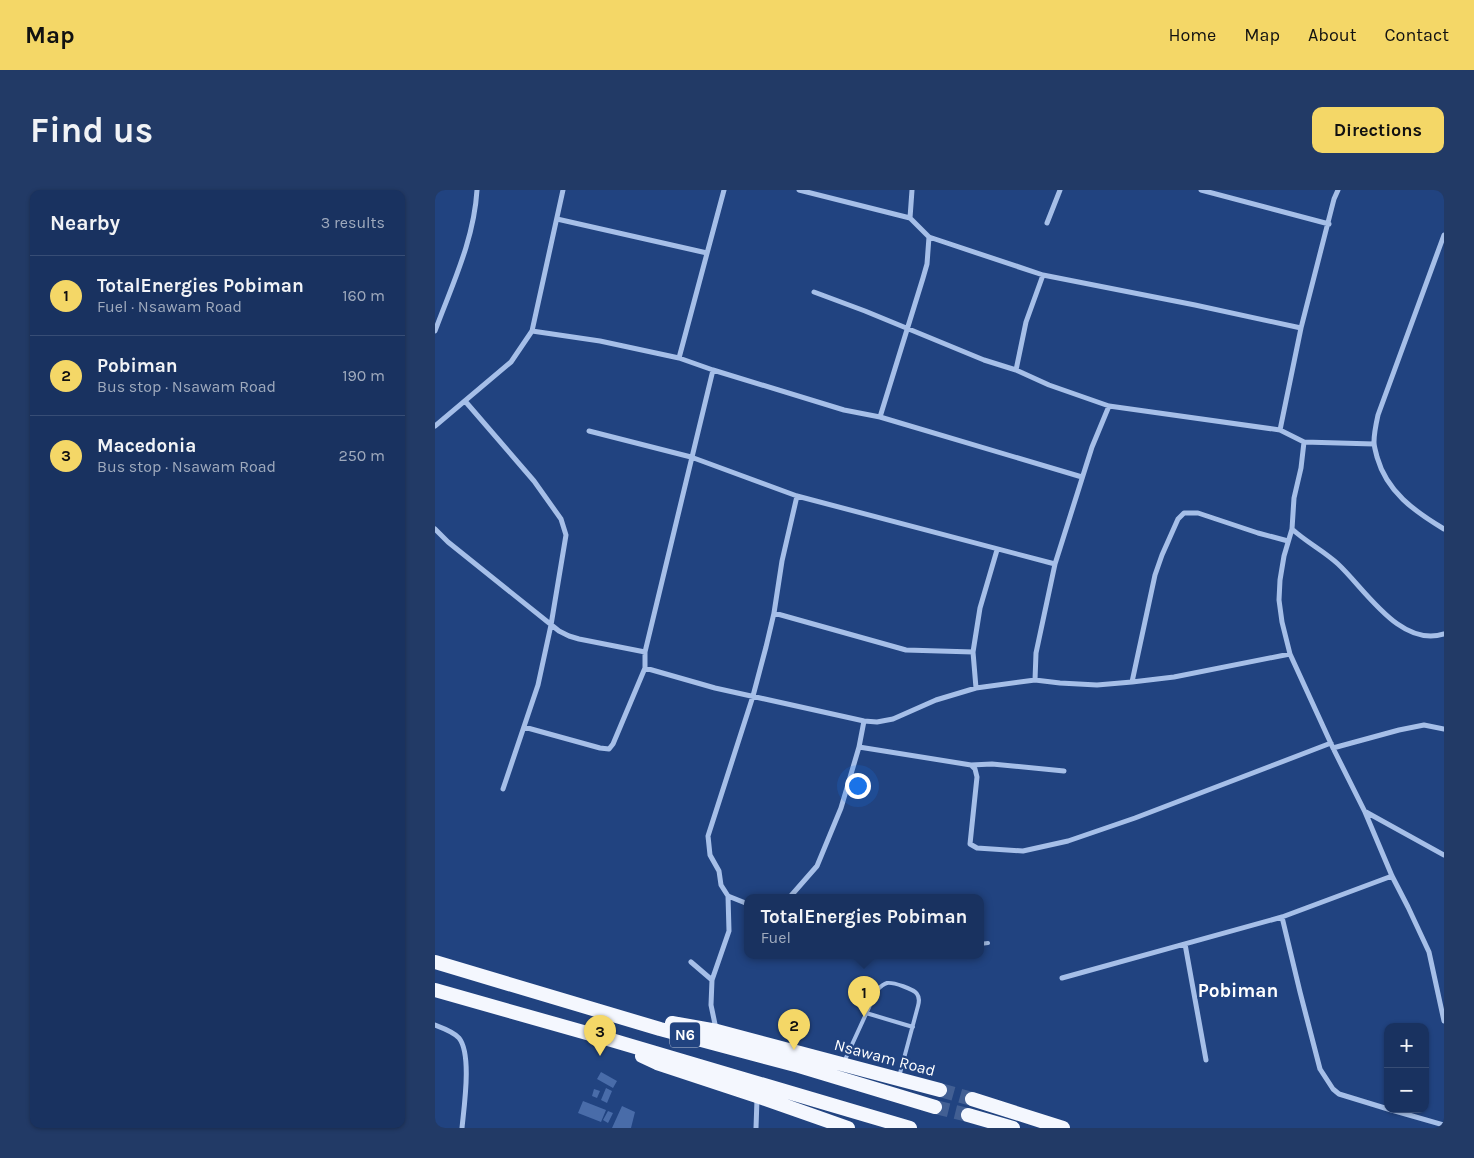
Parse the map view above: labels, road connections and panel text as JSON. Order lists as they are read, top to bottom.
{
  "streets": {
    "highway": ["N6", "Nsawam Road"]
  },
  "districts": ["Pobiman"],
  "page": {
    "header": "Map",
    "nav": [
      "Home",
      "Map",
      "About",
      "Contact"
    ],
    "buttons": "Directions",
    "title": "Find us",
    "heading": ["Nearby", "3 results"],
    "list": [
      {
        "mark": "1",
        "name": "TotalEnergies Pobiman",
        "note": "Fuel · Nsawam Road",
        "value": "160 m"
      },
      {
        "mark": "2",
        "name": "Pobiman",
        "note": "Bus stop · Nsawam Road",
        "value": "190 m"
      },
      {
        "mark": "3",
        "name": "Macedonia",
        "note": "Bus stop · Nsawam Road",
        "value": "250 m"
      }
    ],
    "popup": ["TotalEnergies Pobiman", "Fuel"],
    "pins": ["1", "2", "3"],
    "map_buttons": ["+", "−"]
  }
}
